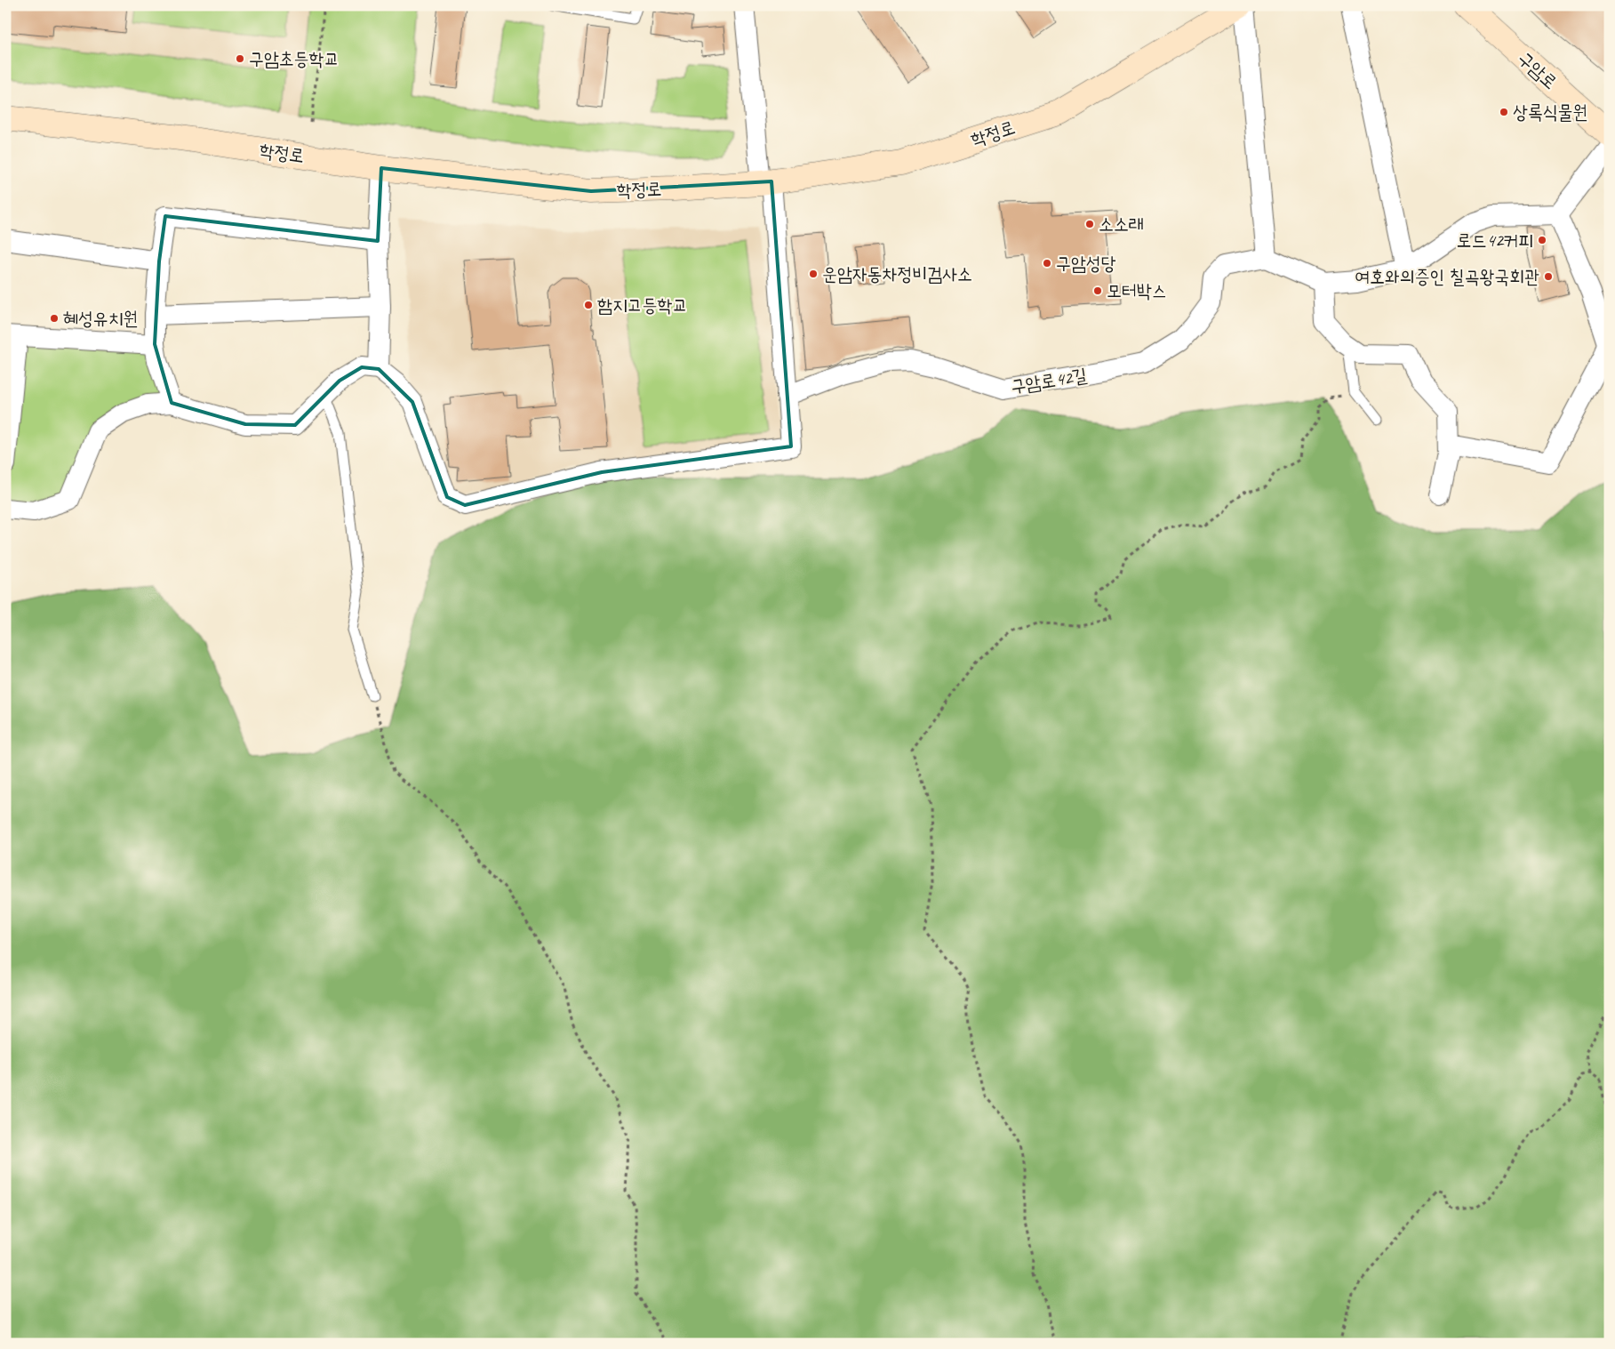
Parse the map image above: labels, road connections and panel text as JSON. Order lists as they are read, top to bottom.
{
  "streets": {
    "main road": ["구암로", "학정로"],
    "street": ["구암로42길"]
  },
  "places": [
    "구암초등학교",
    "상록식물원",
    "소소래",
    "로드42커피",
    "구암성당",
    "운암자동차정비검사소",
    "여호와의증인 칠곡왕국회관",
    "모터박스",
    "함지고등학교",
    "혜성유치원"
  ]
}
